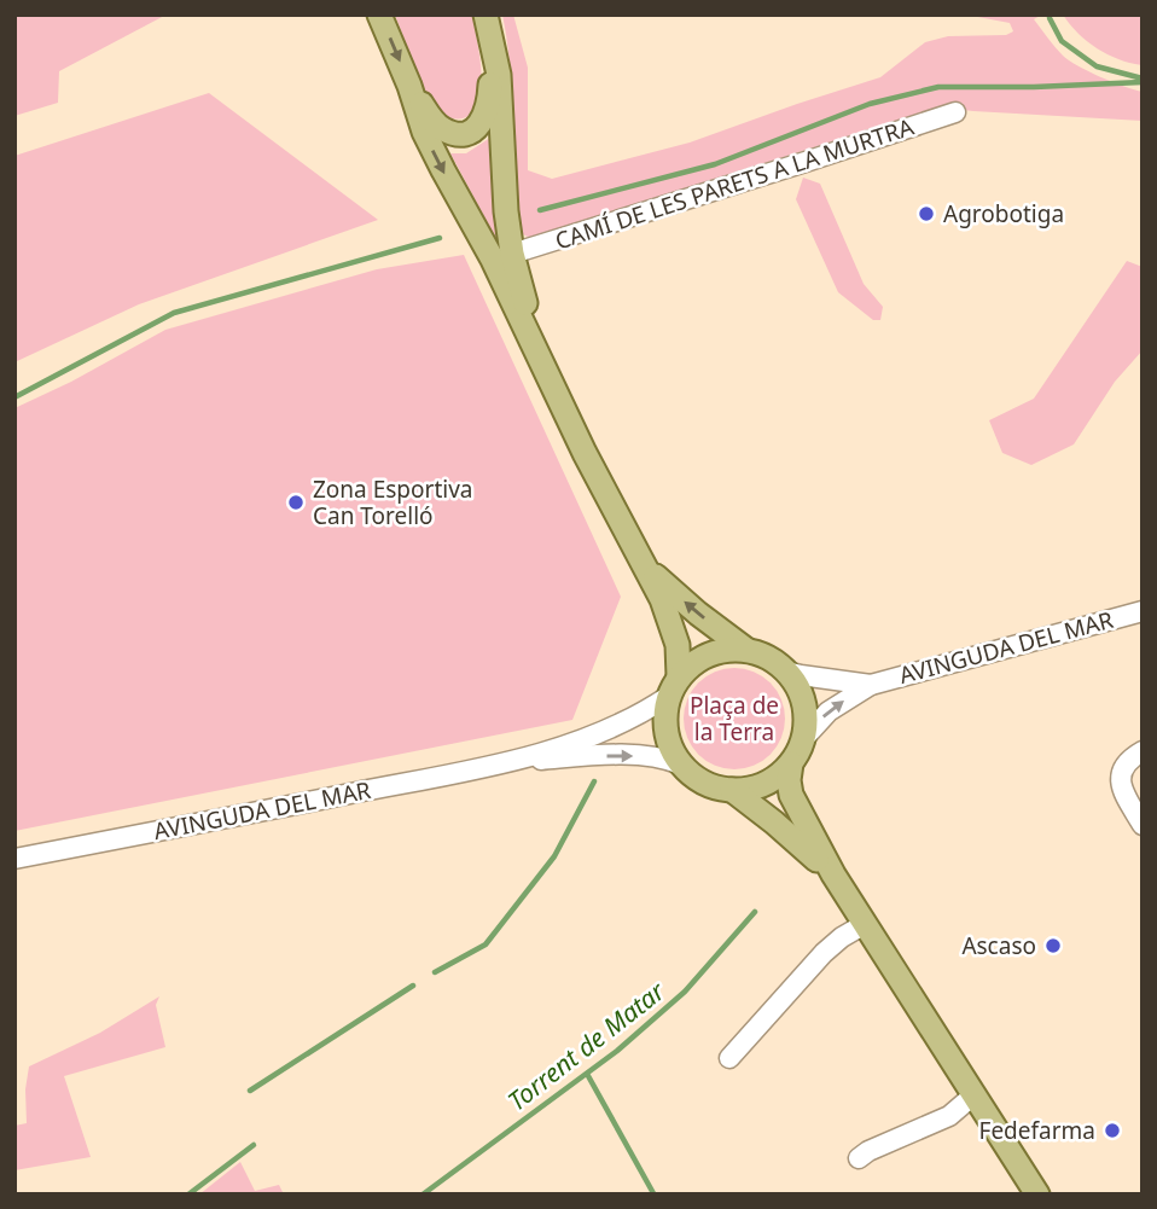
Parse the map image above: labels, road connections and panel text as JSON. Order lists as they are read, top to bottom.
{
  "streets": {
    "street": ["CAMÍ DE LES PARETS A LA MURTRA", "AVINGUDA DEL MAR"]
  },
  "water": ["Torrent de Matar"],
  "parks": ["Plaça de la Terra"],
  "places": [
    "Agrobotiga",
    "Zona Esportiva Can Torelló",
    "Ascaso",
    "Fedefarma"
  ]
}
